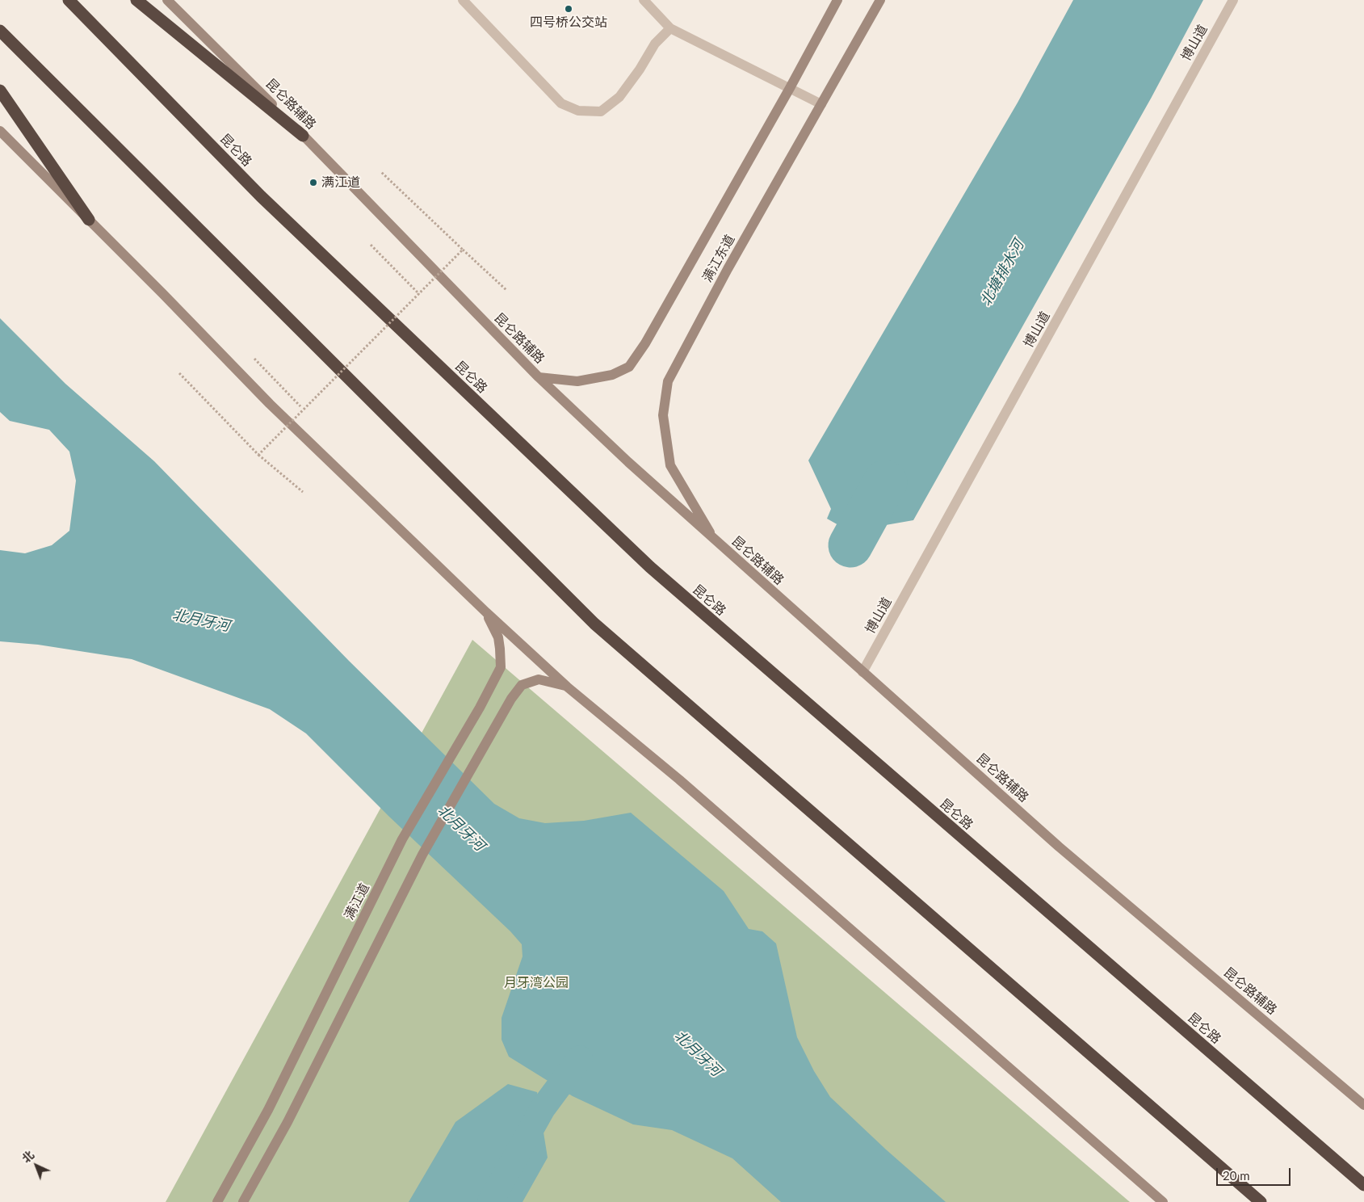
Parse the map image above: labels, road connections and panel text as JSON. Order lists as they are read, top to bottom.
{
  "streets": {
    "highway": ["昆仑路"],
    "street": [
      "博山道",
      "昆仑路辅路",
      "满江东道",
      "满江道"
    ]
  },
  "crossings": [
    ["博山道", "昆仑路辅路"],
    ["昆仑路辅路", "满江东道"]
  ],
  "water": ["北塘排水河", "北月牙河"],
  "parks": ["月牙湾公园"],
  "places": ["四号桥公交站", "满江道"],
  "scale_bar": "20 m",
  "north": "top left"
}
